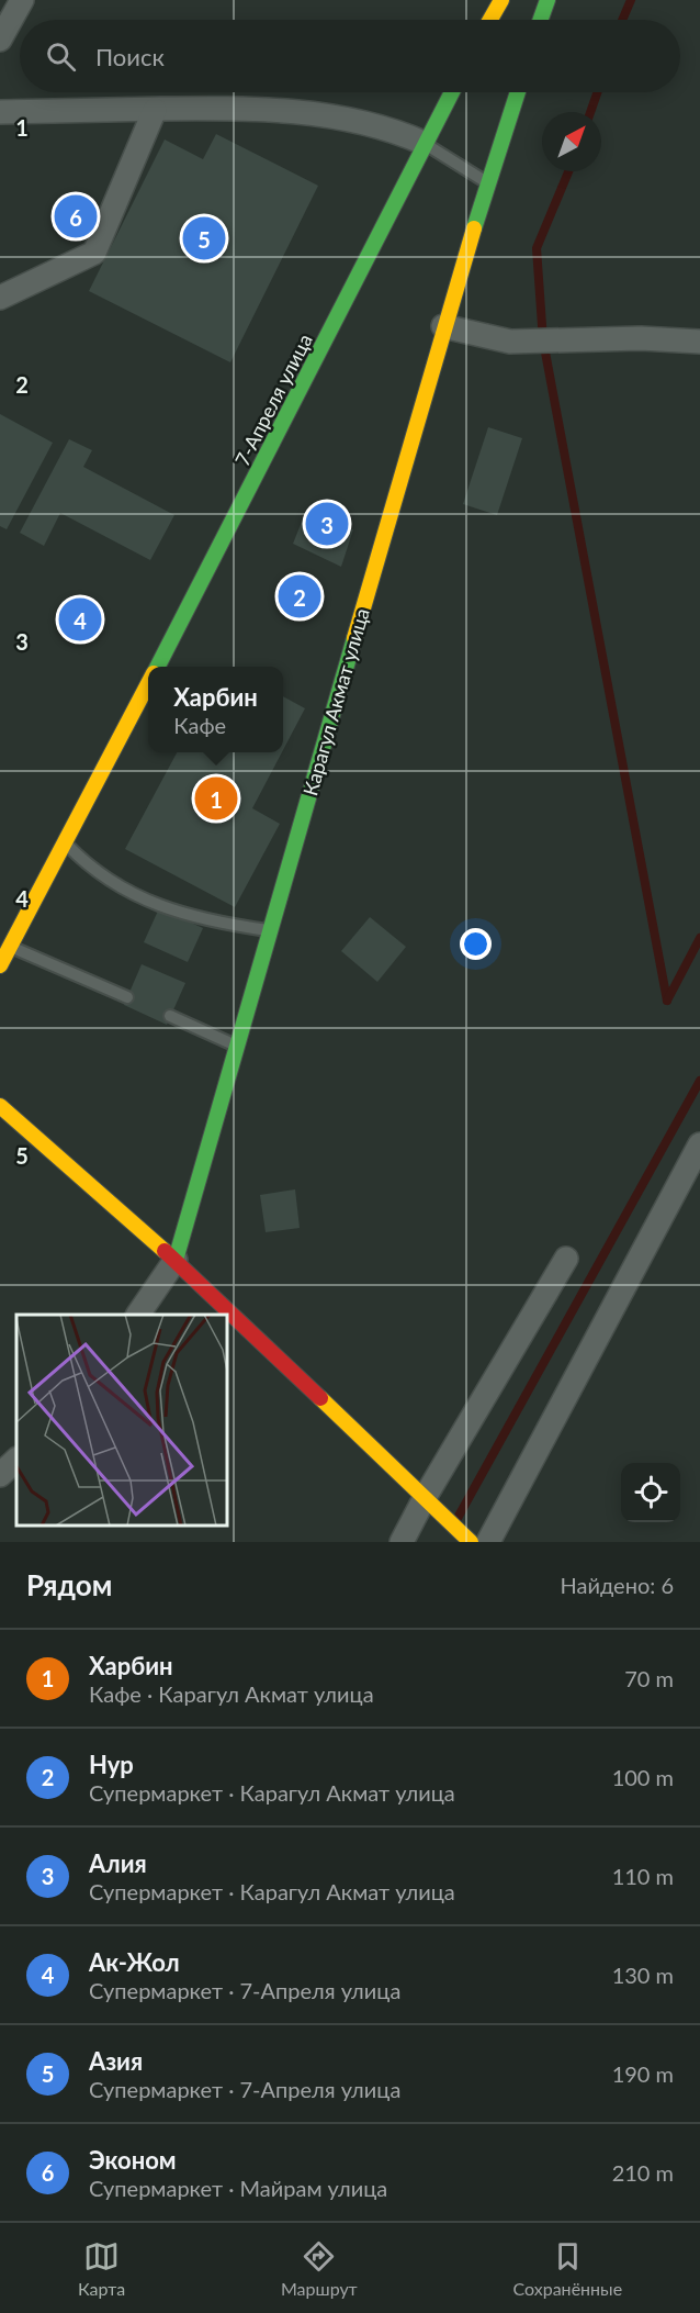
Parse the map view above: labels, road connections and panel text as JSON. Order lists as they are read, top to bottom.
{
  "streets": {
    "street": ["7-Апреля улица", "Карагул Акмат улица"]
  },
  "north": "top right",
  "page": {
    "search": "Поиск",
    "pins": [
      "6",
      "5",
      "3",
      "2",
      "4",
      "1"
    ],
    "popup": ["Харбин", "Кафе"],
    "heading": ["Рядом", "Найдено: 6"],
    "list": [
      {
        "mark": "1",
        "name": "Харбин",
        "note": "Кафе · Карагул Акмат улица",
        "value": "70 m"
      },
      {
        "mark": "2",
        "name": "Нур",
        "note": "Супермаркет · Карагул Акмат улица",
        "value": "100 m"
      },
      {
        "mark": "3",
        "name": "Алия",
        "note": "Супермаркет · Карагул Акмат улица",
        "value": "110 m"
      },
      {
        "mark": "4",
        "name": "Ак-Жол",
        "note": "Супермаркет · 7-Апреля улица",
        "value": "130 m"
      },
      {
        "mark": "5",
        "name": "Азия",
        "note": "Супермаркет · 7-Апреля улица",
        "value": "190 m"
      },
      {
        "mark": "6",
        "name": "Эконом",
        "note": "Супермаркет · Майрам улица",
        "value": "210 m"
      }
    ],
    "nav": ["Карта", "Маршрут", "Сохранённые"]
  },
  "grid": {
    "rows": [
      "1",
      "2",
      "3",
      "4",
      "5"
    ]
  }
}
